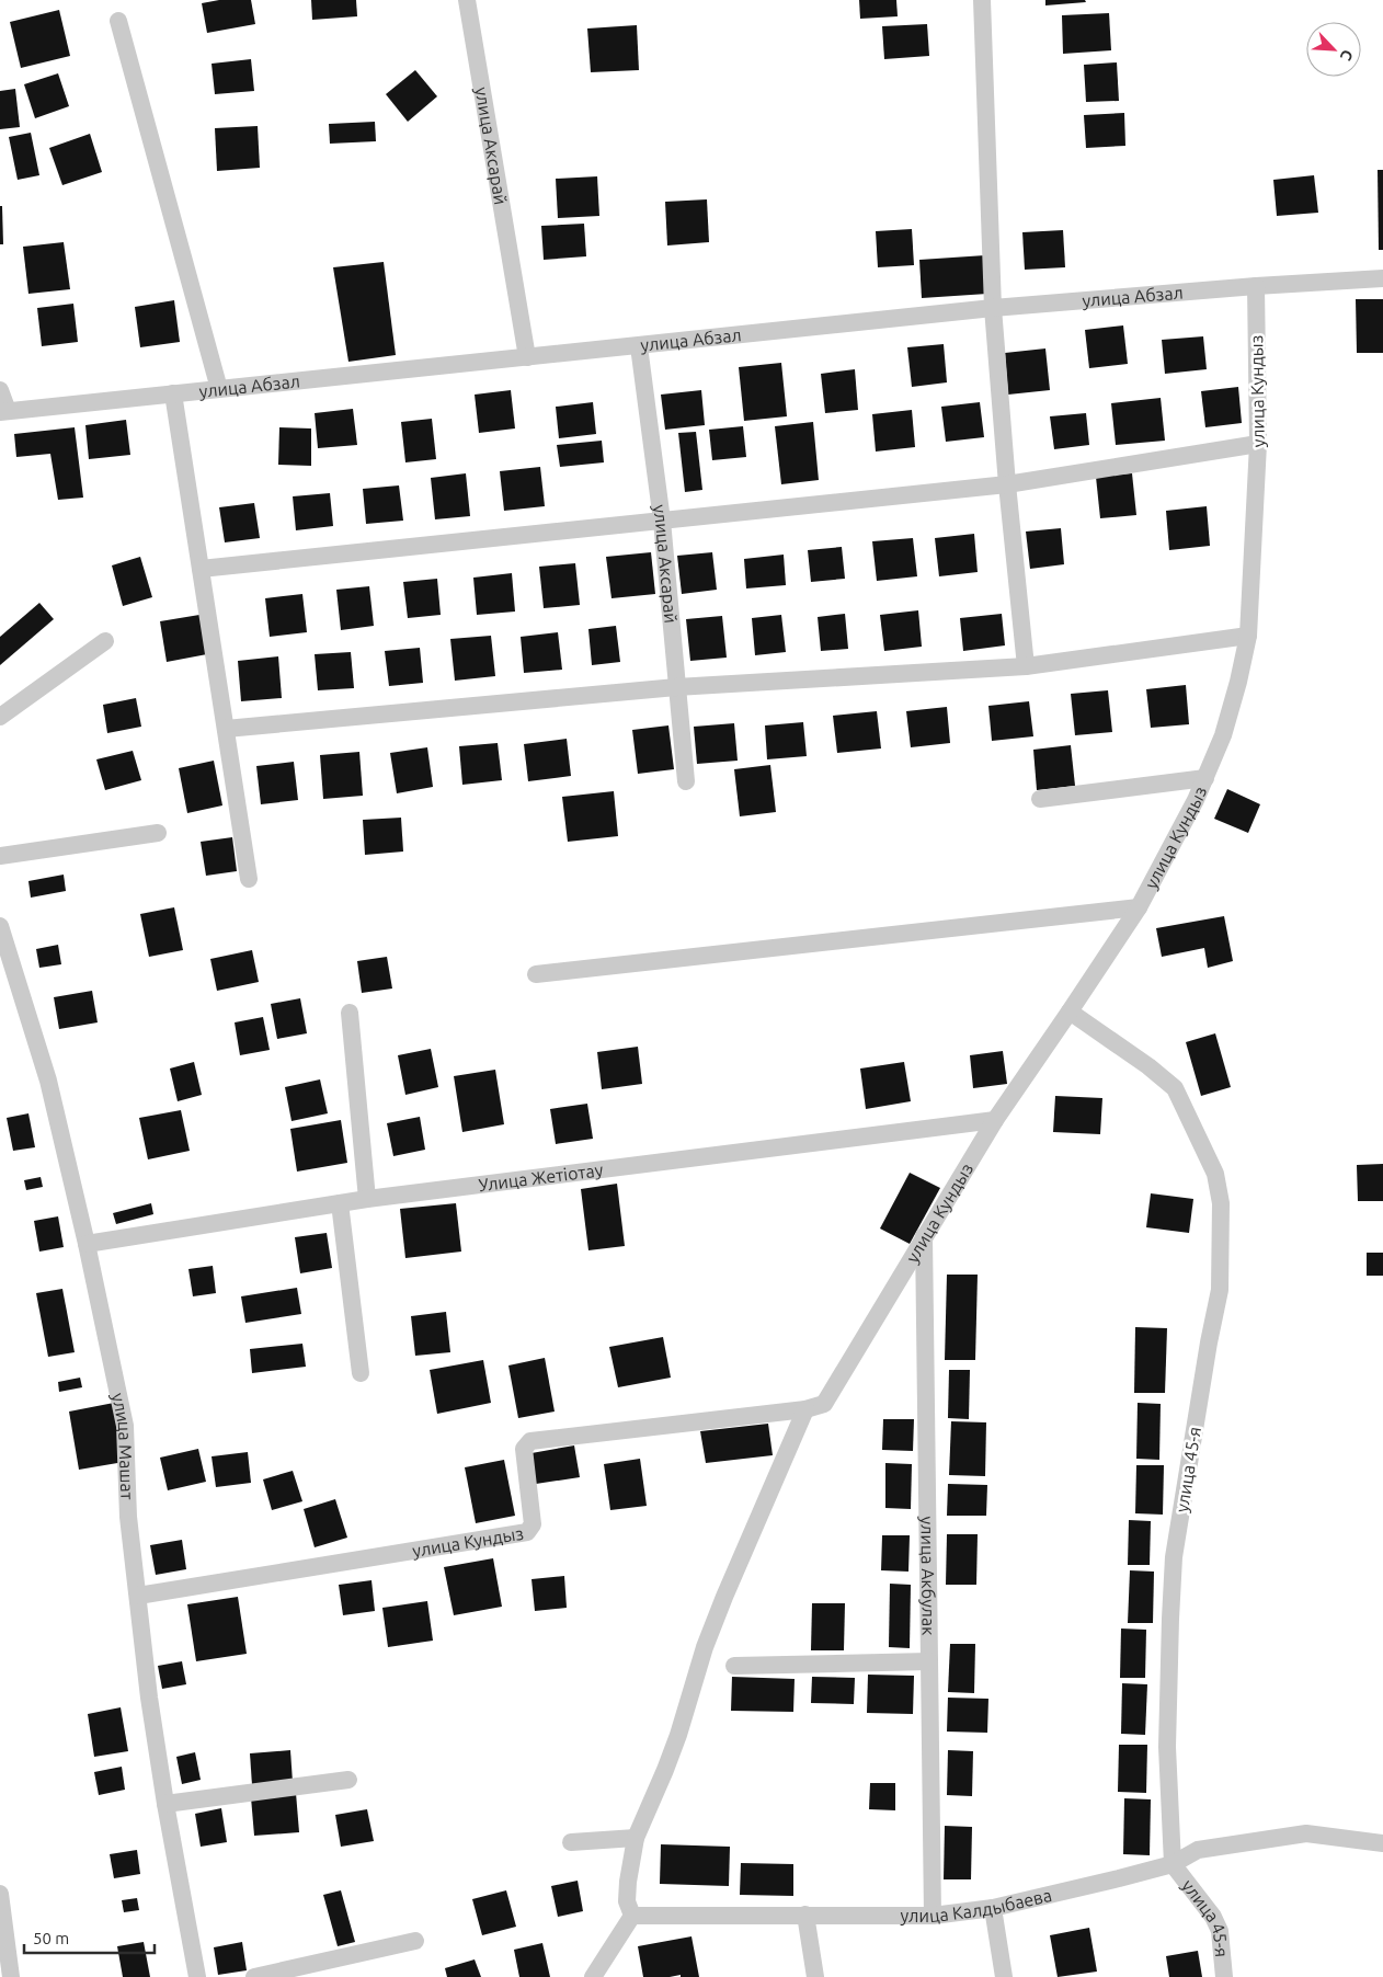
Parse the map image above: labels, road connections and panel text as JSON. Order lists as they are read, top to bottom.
{
  "streets": {
    "street": [
      "улица Аксарай",
      "улица Абзал",
      "улица Кундыз",
      "Улица Жетіотау",
      "улица Машат",
      "улица 45-я",
      "улица Акбулак",
      "улица Калдыбаева"
    ]
  },
  "crossings": [
    ["улица Аксарай", "улица Абзал"],
    ["улица Абзал", "улица Кундыз"],
    ["улица Кундыз", "Улица Жетіотау"],
    ["улица Кундыз", "улица Машат"],
    ["улица Кундыз", "улица 45-я"],
    ["улица Кундыз", "улица Акбулак"],
    ["Улица Жетіотау", "улица Машат"],
    ["улица 45-я", "улица Калдыбаева"],
    ["улица Акбулак", "улица Калдыбаева"]
  ],
  "scale_bar": "50 m",
  "north": "bottom right"
}
